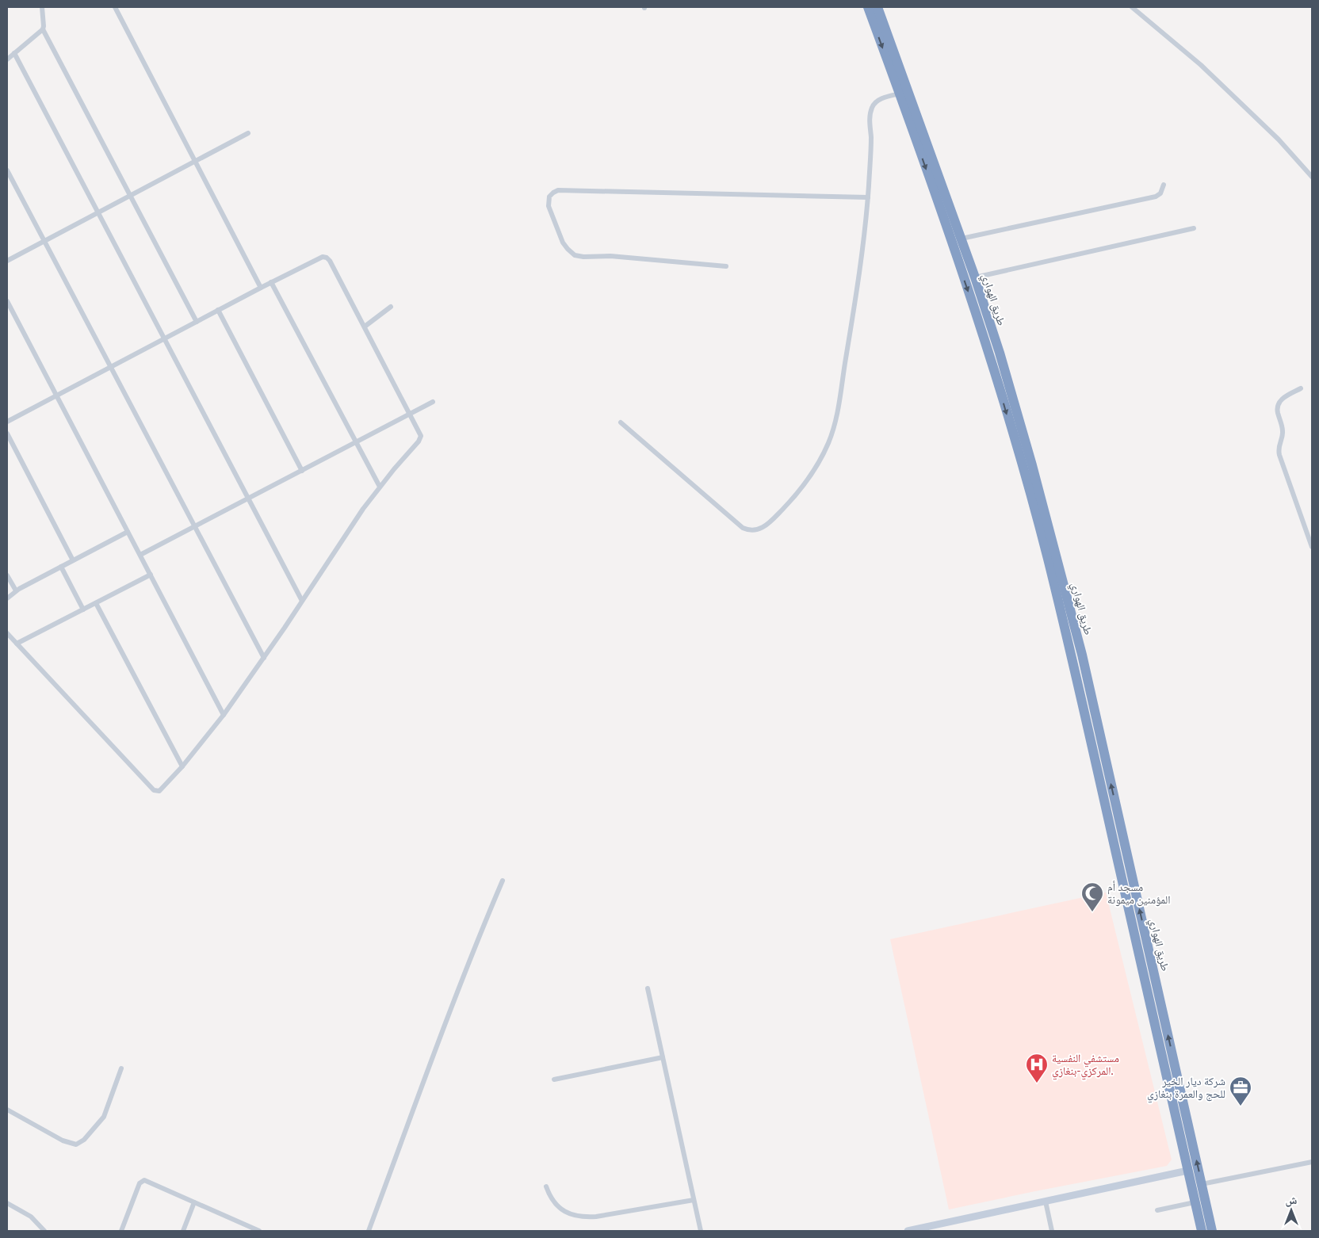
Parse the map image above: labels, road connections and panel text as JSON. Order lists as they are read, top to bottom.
{
  "streets": {
    "highway": ["طريق الهواري"]
  },
  "places": {
    "mosque": ["مسجد أم المؤمنين ميمونة"],
    "hospital": ["مستشفي النفسية المركزي-بنغازي."],
    "office": ["شركة ديار الخير للحج والعمرة بنغازي"]
  },
  "north": "top"
}
